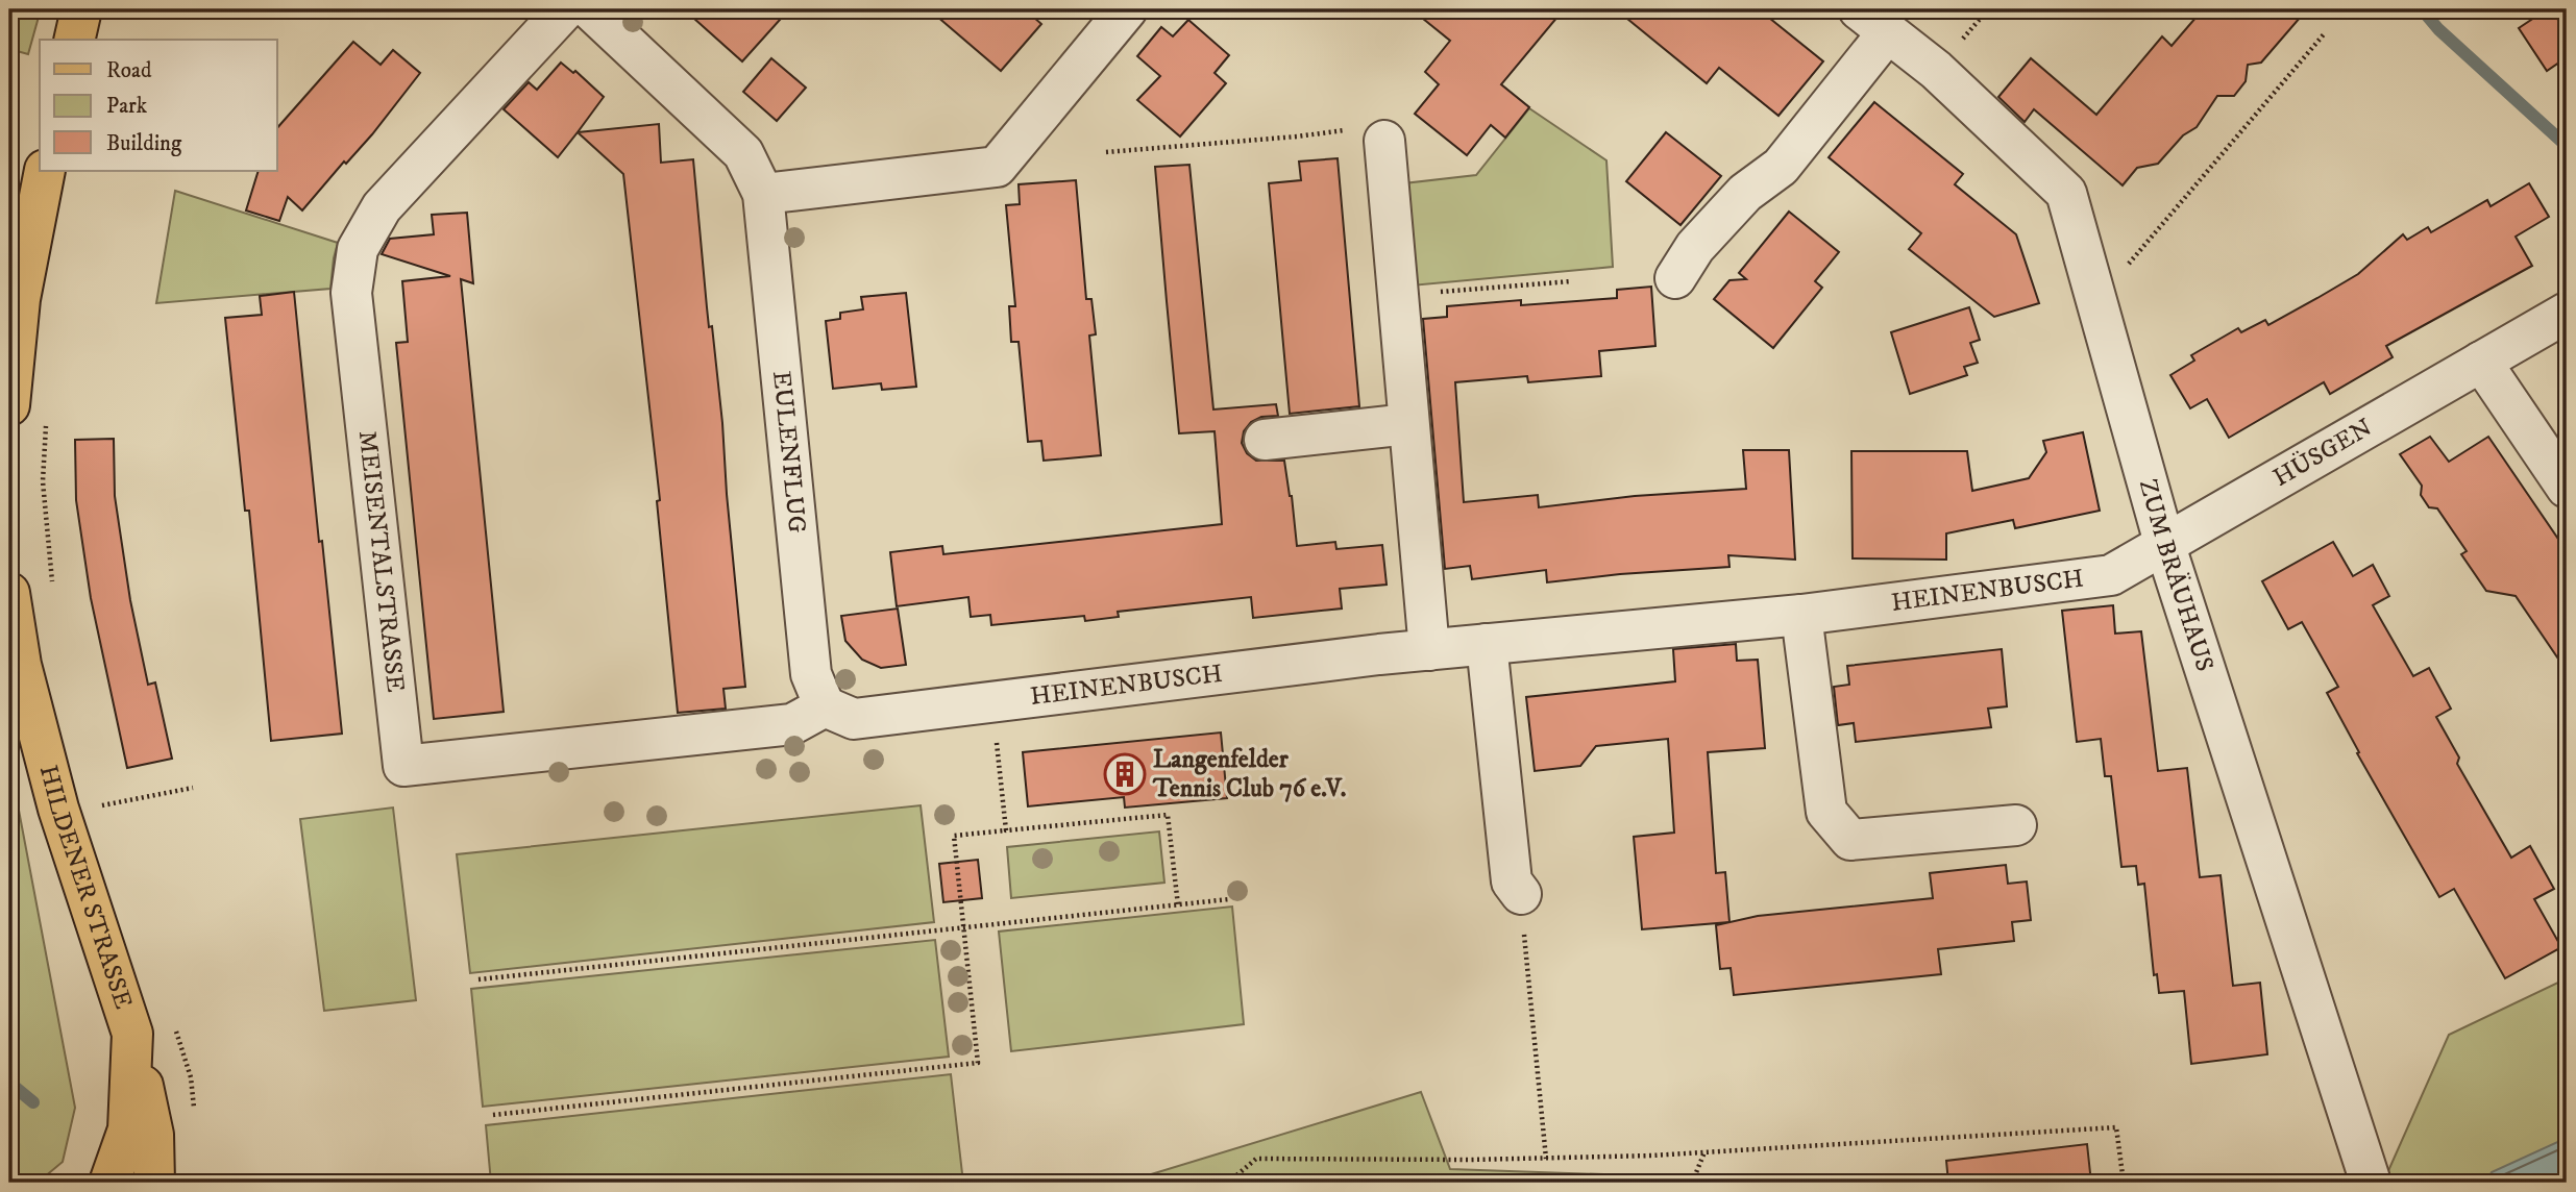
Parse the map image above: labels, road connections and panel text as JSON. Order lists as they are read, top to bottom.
{
  "streets": {
    "main road": ["HILDENER STRASSE"],
    "street": [
      "EULENFLUG",
      "HÜSGEN",
      "MEISENTALSTRASSE",
      "ZUM BRÄUHAUS",
      "HEINENBUSCH"
    ]
  },
  "crossings": [
    ["EULENFLUG", "MEISENTALSTRASSE"],
    ["EULENFLUG", "HEINENBUSCH"],
    ["HÜSGEN", "ZUM BRÄUHAUS"],
    ["HÜSGEN", "HEINENBUSCH"],
    ["MEISENTALSTRASSE", "HEINENBUSCH"],
    ["ZUM BRÄUHAUS", "HEINENBUSCH"]
  ],
  "places": {
    "building": ["Langenfelder Tennis Club 76 e.V."]
  },
  "legend": ["Road", "Park", "Building"]
}
